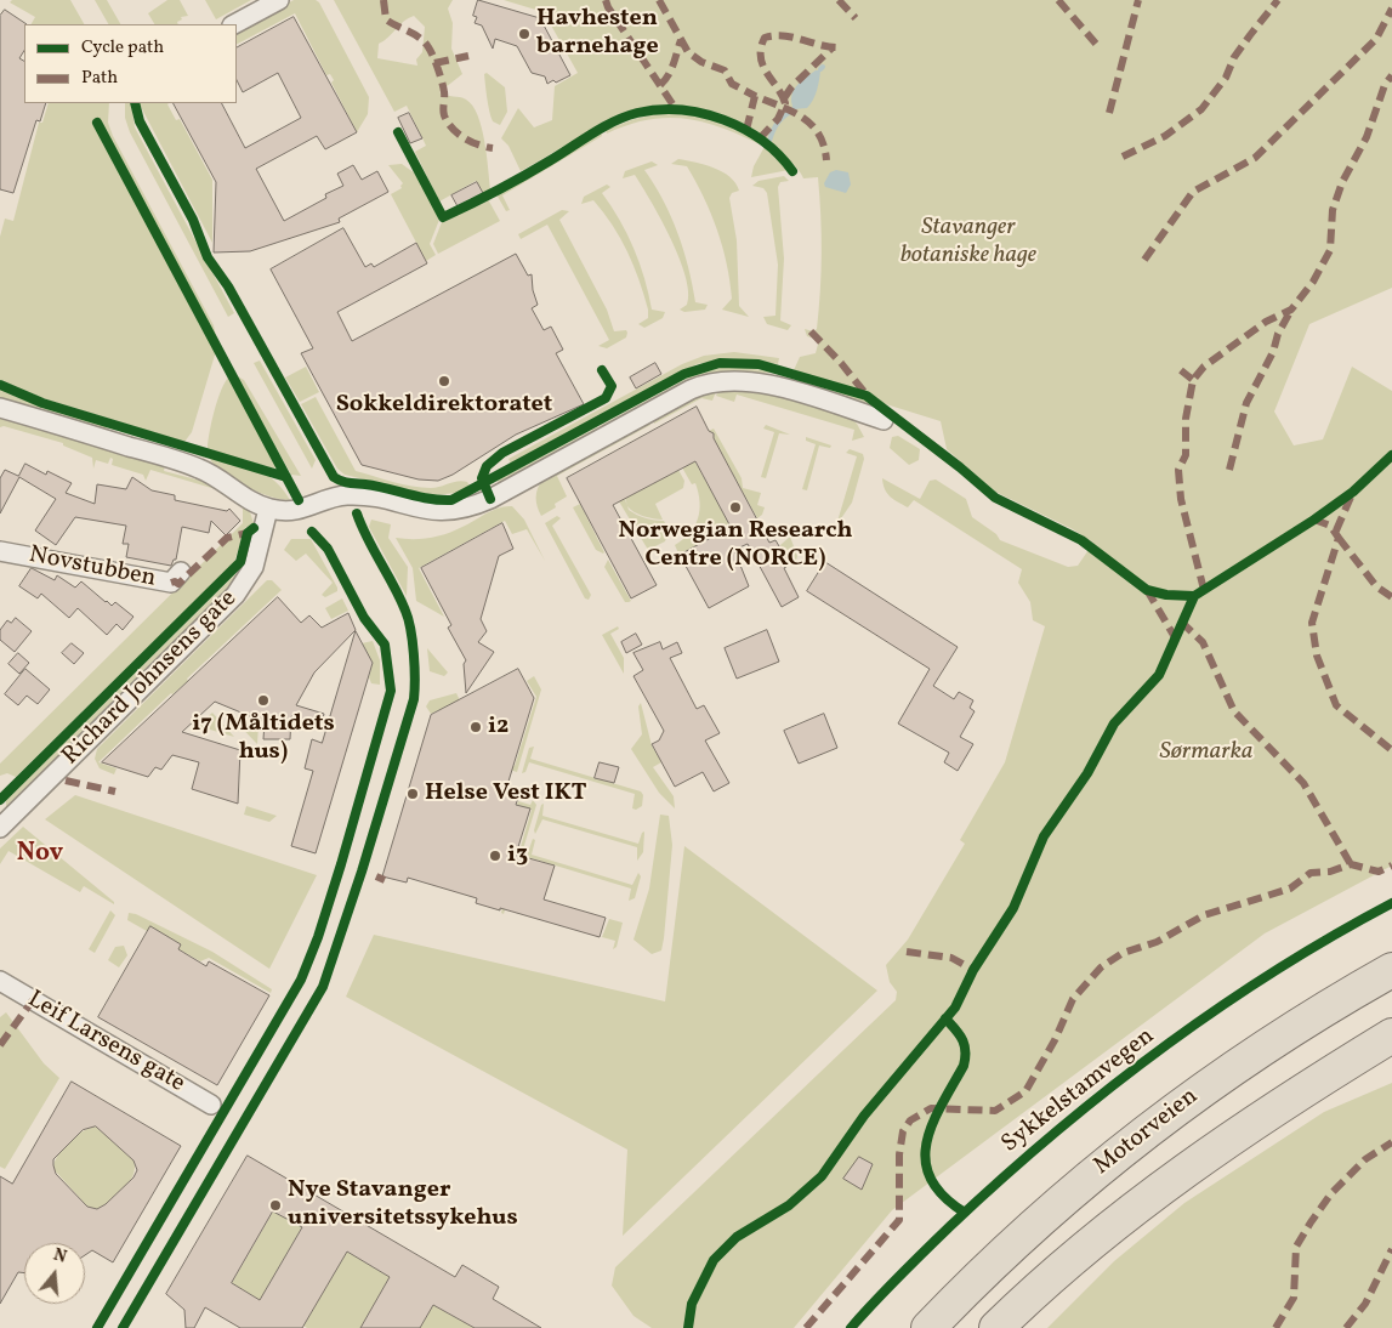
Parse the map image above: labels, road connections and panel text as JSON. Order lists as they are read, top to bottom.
{
  "streets": {
    "highway": ["Motorveien"],
    "street": ["Novstubben", "Richard Johnsens gate", "Leif Larsens gate"],
    "cycle path": ["Sykkelstamvegen"]
  },
  "districts": ["Nov"],
  "parks": ["Stavanger botaniske hage", "Sørmarka"],
  "places": [
    "Havhesten barnehage",
    "Sokkeldirektoratet",
    "Norwegian Research Centre (NORCE)",
    "i7 (Måltidets hus)",
    "i2",
    "Helse Vest IKT",
    "i3",
    "Nye Stavanger universitetssykehus"
  ],
  "legend": ["Cycle path", "Path"],
  "north": "top"
}
